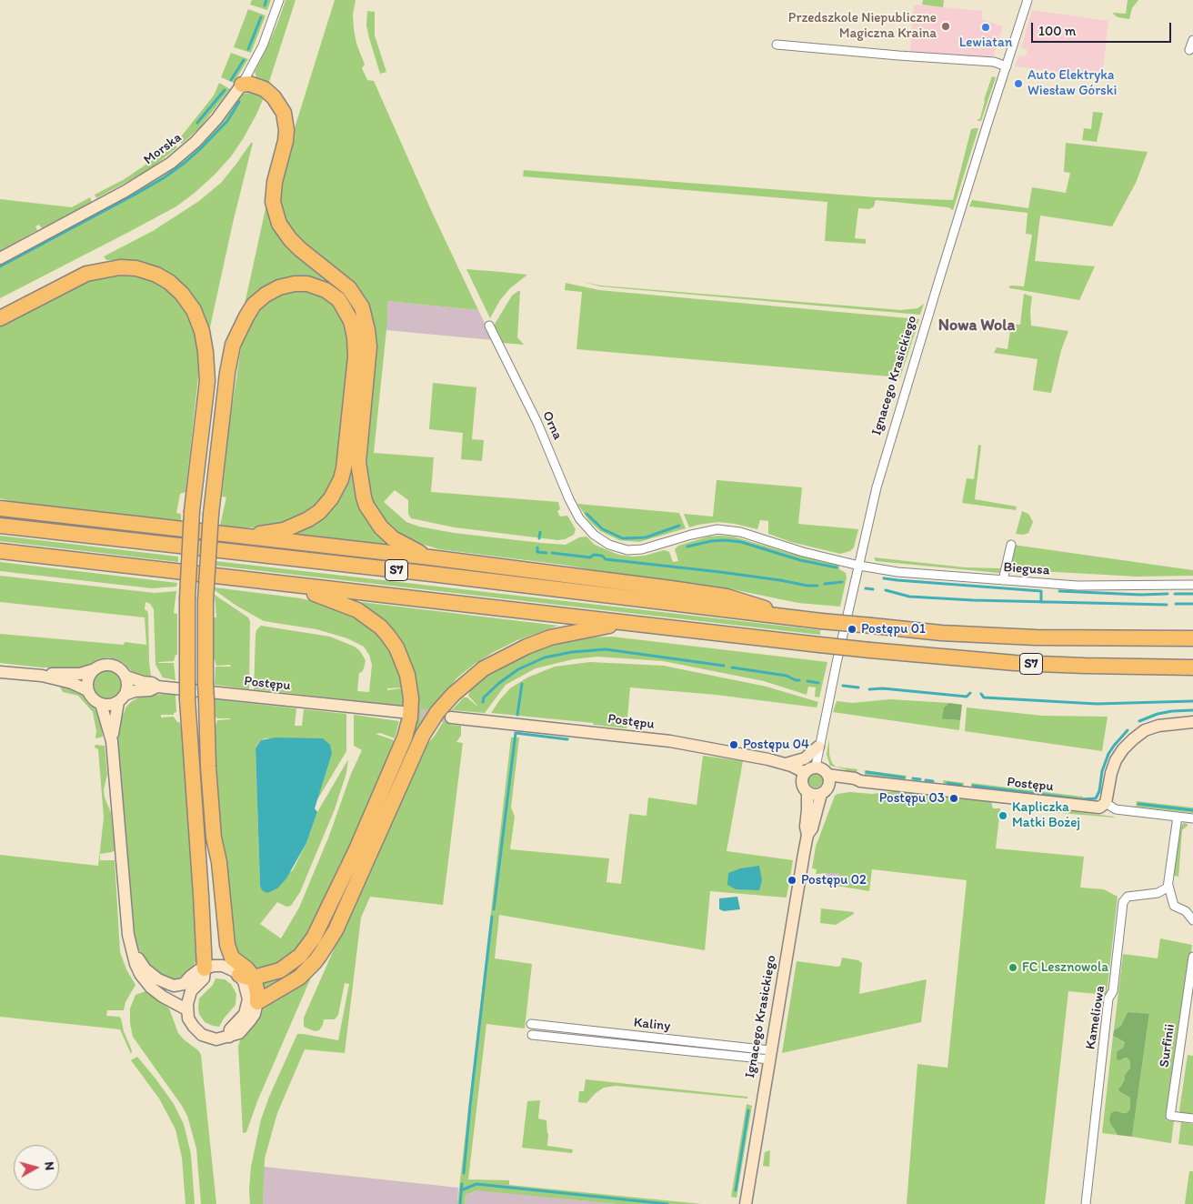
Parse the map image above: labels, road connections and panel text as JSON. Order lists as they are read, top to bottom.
{
  "streets": {
    "highway": ["S7"],
    "street": [
      "Morska",
      "Ignacego Krasickiego",
      "Orna",
      "Biegusa",
      "Postępu",
      "Kameliowa",
      "Kaliny",
      "Surfinii"
    ]
  },
  "crossings": [
    ["Ignacego Krasickiego", "Biegusa"],
    ["Ignacego Krasickiego", "Postępu"],
    ["Ignacego Krasickiego", "Kaliny"],
    ["Orna", "Biegusa"]
  ],
  "districts": ["Nowa Wola"],
  "places": [
    "Przedszkole Niepubliczne Magiczna Kraina",
    "Lewiatan",
    "Auto Elektryka Wiesław Górski",
    "Postępu 01",
    "Postępu 04",
    "Postępu 03",
    "Kapliczka Matki Bożej",
    "Postępu 02",
    "FC Lesznowola"
  ],
  "scale_bar": "100 m",
  "north": "right"
}
